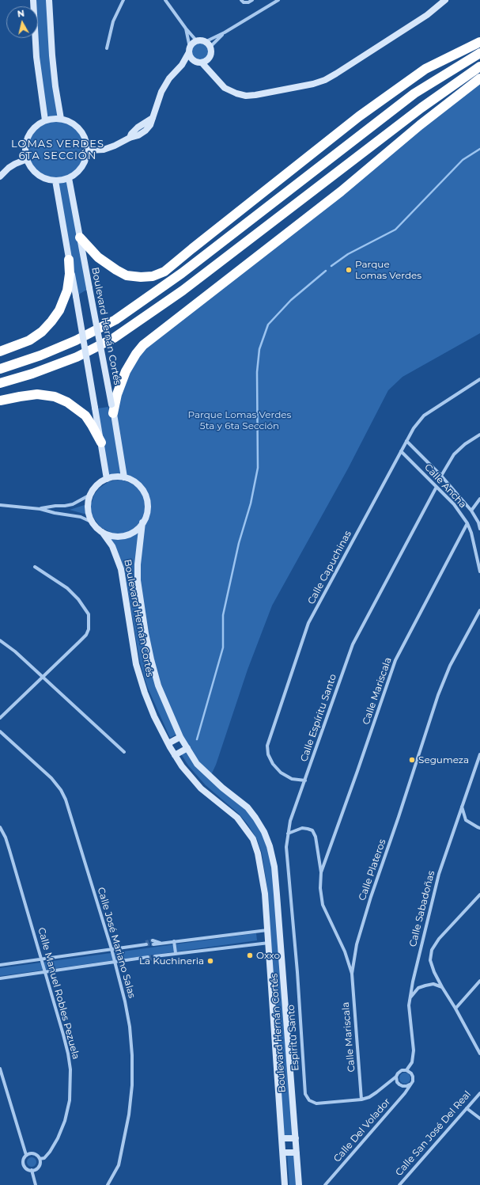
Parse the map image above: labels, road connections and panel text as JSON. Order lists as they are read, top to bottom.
{
  "streets": {
    "main road": ["Boulevard Hernán Cortés"],
    "street": [
      "Calle Ancha",
      "Calle Capuchinas",
      "Calle Mariscala",
      "Calle Espíritu Santo",
      "Calle Plateros",
      "Calle Sabadoñas",
      "Calle José Mariano Salas",
      "Calle Manuel Robles Pezuela",
      "Espiritu Santo",
      "Calle Del Volador",
      "Calle San José Del Real"
    ]
  },
  "crossings": [
    ["Calle Ancha", "Calle Capuchinas"],
    ["Calle Ancha", "Calle Mariscala"],
    ["Calle Ancha", "Calle Espíritu Santo"],
    ["Calle Capuchinas", "Calle Espíritu Santo"],
    ["Calle Mariscala", "Calle Plateros"],
    ["Calle Mariscala", "Espiritu Santo"],
    ["Calle Espíritu Santo", "Espiritu Santo"],
    ["Calle Sabadoñas", "Calle Del Volador"]
  ],
  "districts": ["LOMAS VERDES 6TA SECCIÓN"],
  "parks": ["Parque Lomas Verdes 5ta y 6ta Sección"],
  "places": [
    "Parque Lomas Verdes",
    "Segumeza",
    "Oxxo",
    "La Kuchineria"
  ],
  "north": "top"
}
